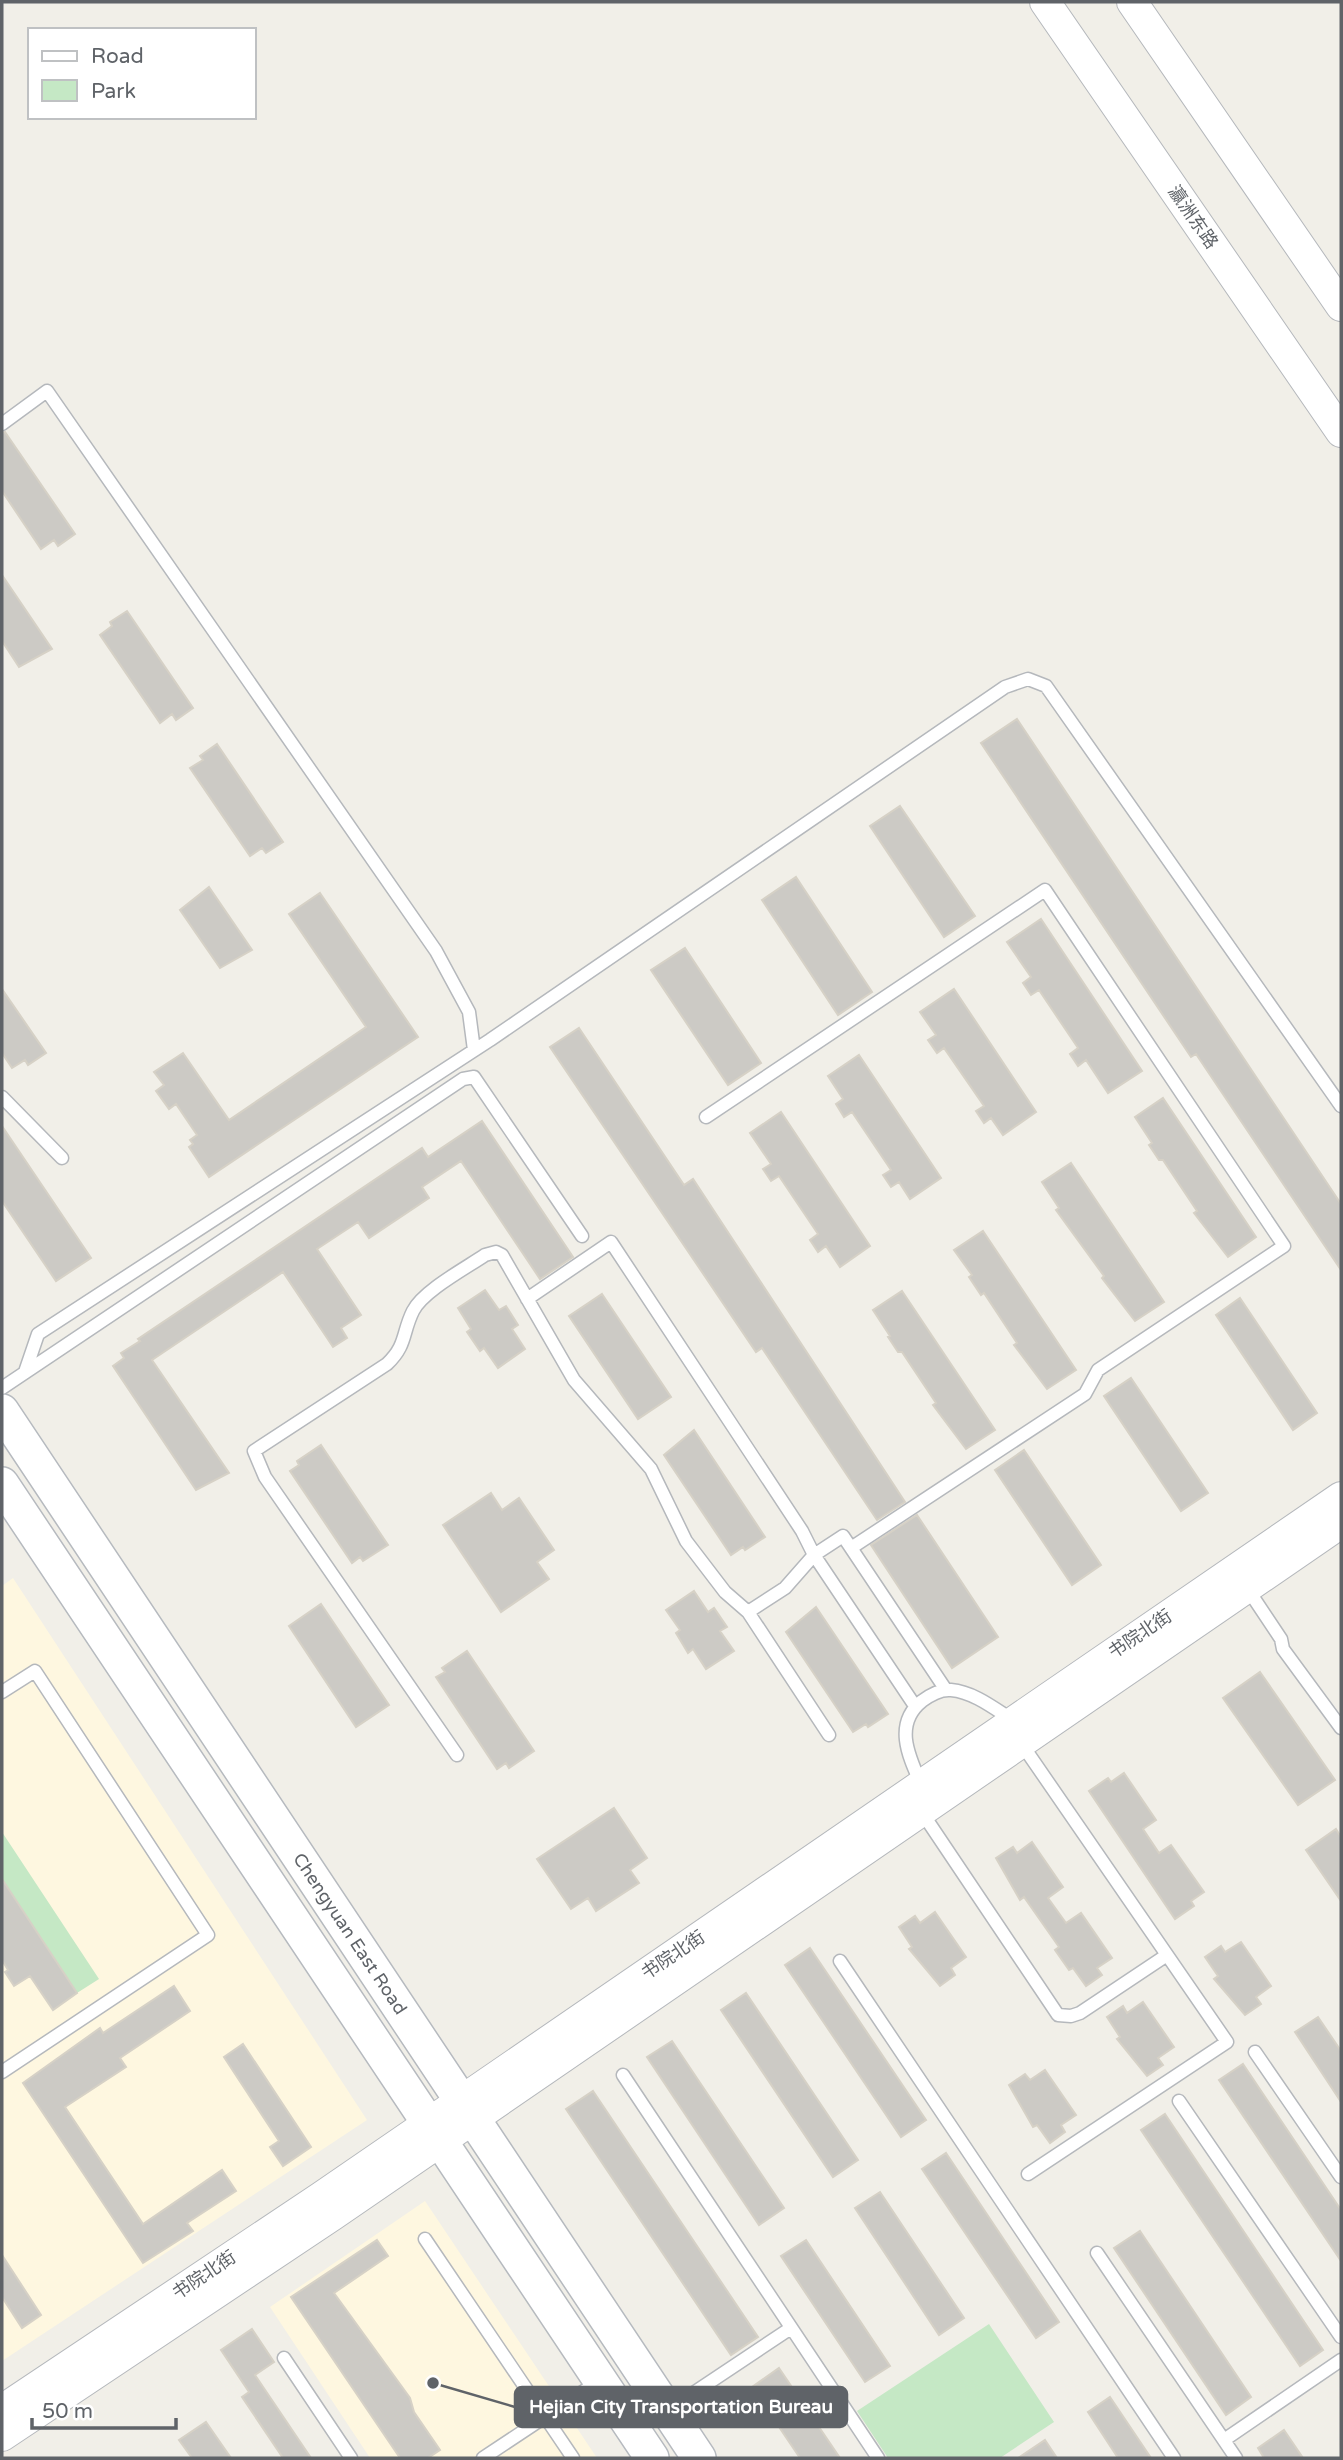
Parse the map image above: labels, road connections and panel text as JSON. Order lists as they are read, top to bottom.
{
  "streets": {
    "main road": ["Chengyuan East Road"],
    "street": ["瀛洲东路", "书院北街"]
  },
  "crossings": [
    ["书院北街", "Chengyuan East Road"]
  ],
  "places": ["Hejian City Transportation Bureau"],
  "legend": ["Road", "Park"],
  "scale_bar": "50 m"
}
